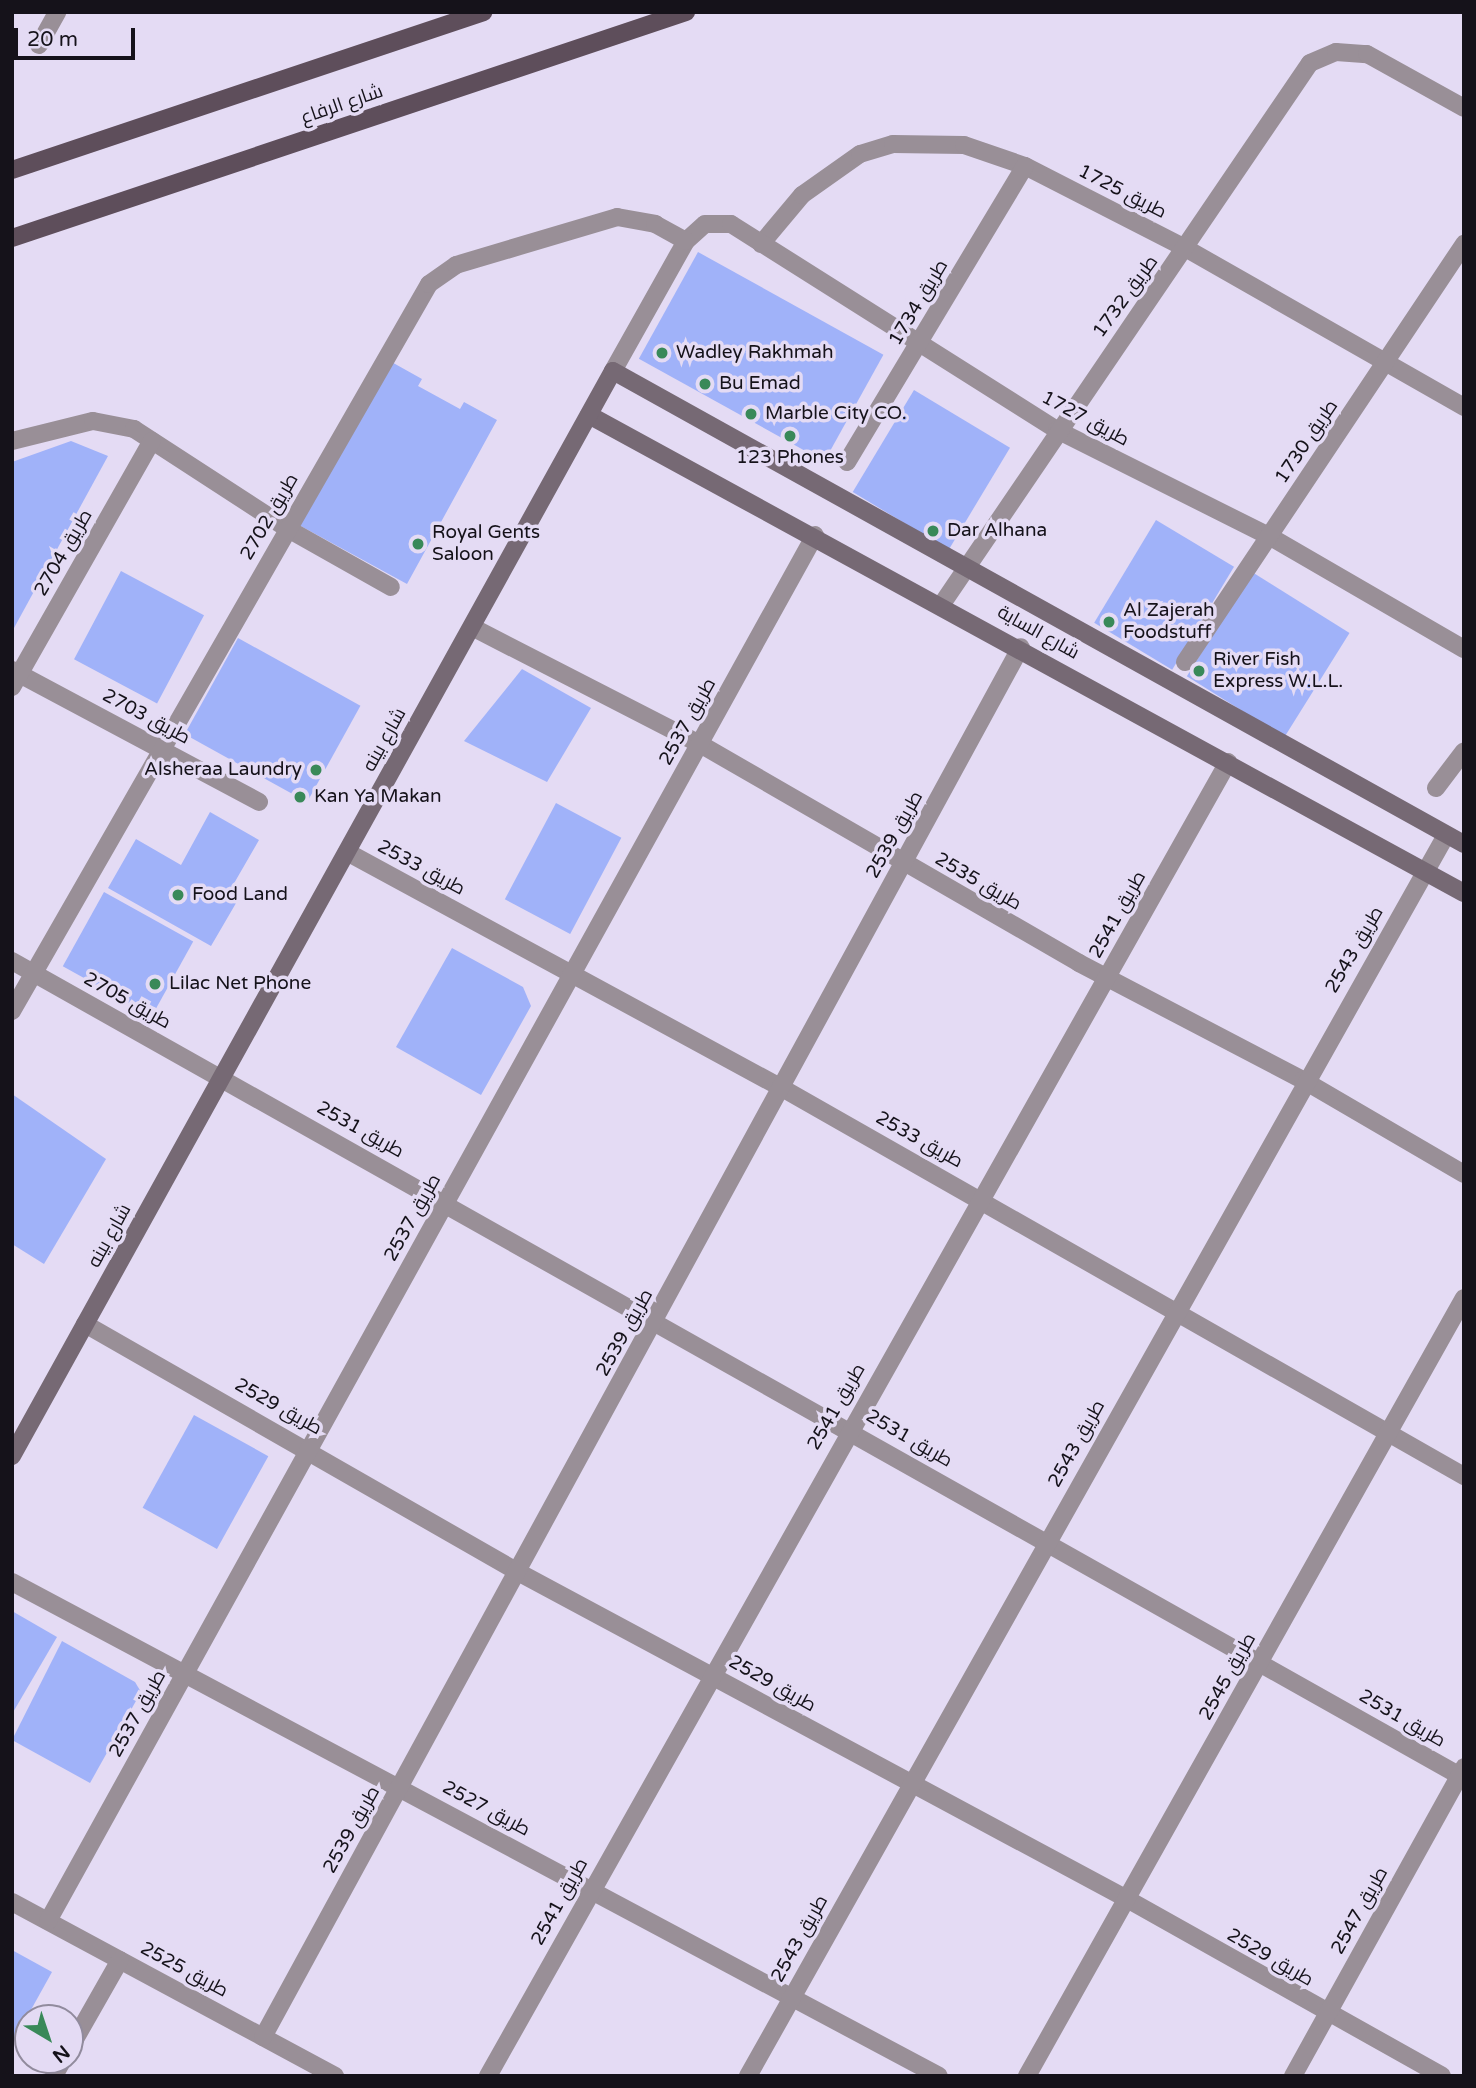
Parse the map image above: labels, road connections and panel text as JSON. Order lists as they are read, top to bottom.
{
  "streets": {
    "main road": ["شارع الرفاع"],
    "street": [
      "طريق 1725",
      "طريق 1732",
      "طريق 1734",
      "طريق 1727",
      "طريق 1730",
      "طريق 2702",
      "طريق 2704",
      "شارع الساية",
      "طريق 2703",
      "طريق 2537",
      "شارع بينه",
      "طريق 2539",
      "طريق 2533",
      "طريق 2535",
      "طريق 2541",
      "طريق 2543",
      "طريق 2705",
      "طريق 2531",
      "طريق 2529",
      "طريق 2545",
      "طريق 2527",
      "طريق 2547",
      "طريق 2525"
    ]
  },
  "crossings": [
    ["طريق 1725", "طريق 1732"],
    ["طريق 1725", "طريق 1734"],
    ["طريق 1725", "طريق 1727"],
    ["طريق 1725", "طريق 1730"],
    ["طريق 1732", "طريق 1727"],
    ["طريق 1732", "شارع الساية"],
    ["طريق 1734", "طريق 1727"],
    ["طريق 1727", "طريق 1730"],
    ["طريق 1727", "طريق 2702"],
    ["طريق 1727", "شارع بينه"],
    ["طريق 2702", "طريق 2703"],
    ["طريق 2702", "شارع بينه"],
    ["طريق 2702", "طريق 2705"],
    ["طريق 2704", "طريق 2703"],
    ["شارع الساية", "طريق 2537"],
    ["شارع الساية", "شارع بينه"],
    ["شارع الساية", "طريق 2539"],
    ["شارع الساية", "طريق 2541"],
    ["شارع الساية", "طريق 2543"],
    ["طريق 2537", "طريق 2533"],
    ["طريق 2537", "طريق 2535"],
    ["طريق 2537", "طريق 2531"],
    ["طريق 2537", "طريق 2529"],
    ["طريق 2537", "طريق 2527"],
    ["طريق 2537", "طريق 2525"],
    ["شارع بينه", "طريق 2533"],
    ["شارع بينه", "طريق 2535"],
    ["شارع بينه", "طريق 2705"],
    ["شارع بينه", "طريق 2531"],
    ["شارع بينه", "طريق 2529"],
    ["طريق 2539", "طريق 2533"],
    ["طريق 2539", "طريق 2535"],
    ["طريق 2539", "طريق 2531"],
    ["طريق 2539", "طريق 2529"],
    ["طريق 2539", "طريق 2527"],
    ["طريق 2539", "طريق 2525"],
    ["طريق 2533", "طريق 2541"],
    ["طريق 2533", "طريق 2543"],
    ["طريق 2533", "طريق 2545"],
    ["طريق 2535", "طريق 2541"],
    ["طريق 2535", "طريق 2543"],
    ["طريق 2541", "طريق 2531"],
    ["طريق 2541", "طريق 2529"],
    ["طريق 2541", "طريق 2527"],
    ["طريق 2543", "طريق 2531"],
    ["طريق 2543", "طريق 2529"],
    ["طريق 2543", "طريق 2527"],
    ["طريق 2705", "طريق 2531"],
    ["طريق 2531", "طريق 2545"],
    ["طريق 2531", "طريق 2547"],
    ["طريق 2529", "طريق 2545"],
    ["طريق 2529", "طريق 2547"]
  ],
  "places": [
    "Wadley Rakhmah",
    "Bu Emad",
    "Marble City CO.",
    "123 Phones",
    "Dar Alhana",
    "Royal Gents Saloon",
    "Al Zajerah Foodstuff",
    "River Fish Express W.L.L.",
    "Alsheraa Laundry",
    "Kan Ya Makan",
    "Food Land",
    "Lilac Net Phone"
  ],
  "scale_bar": "20 m",
  "north": "bottom right"
}
